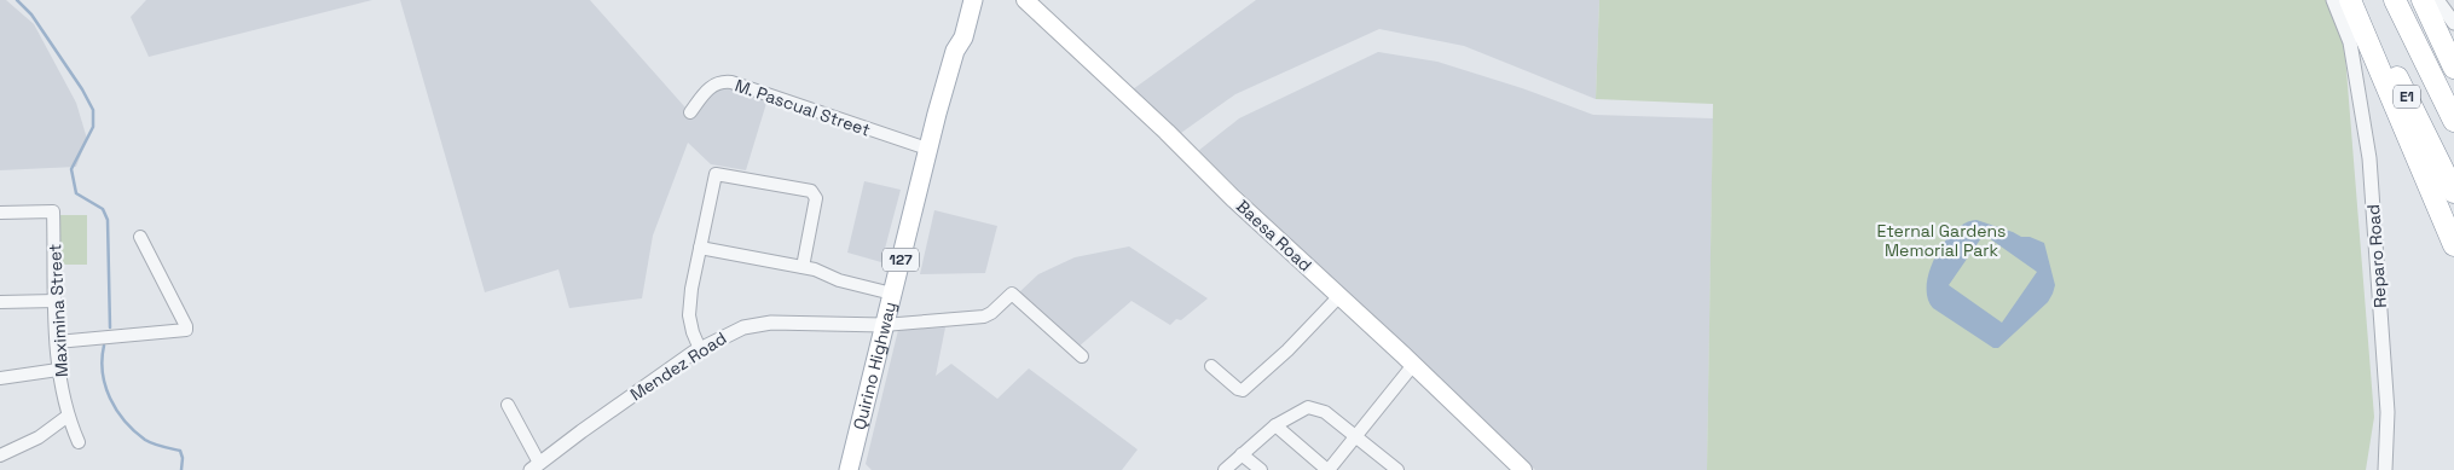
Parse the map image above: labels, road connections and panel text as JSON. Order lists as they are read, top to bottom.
{
  "streets": {
    "highway": ["E1"],
    "main road": ["Baesa Road", "127", "Quirino Highway"],
    "street": [
      "M. Pascual Street",
      "Reparo Road",
      "Maximina Street",
      "Mendez Road"
    ]
  },
  "crossings": [
    ["M. Pascual Street", "Quirino Highway"],
    ["Mendez Road", "Quirino Highway"]
  ],
  "parks": ["Eternal Gardens Memorial Park"]
}
